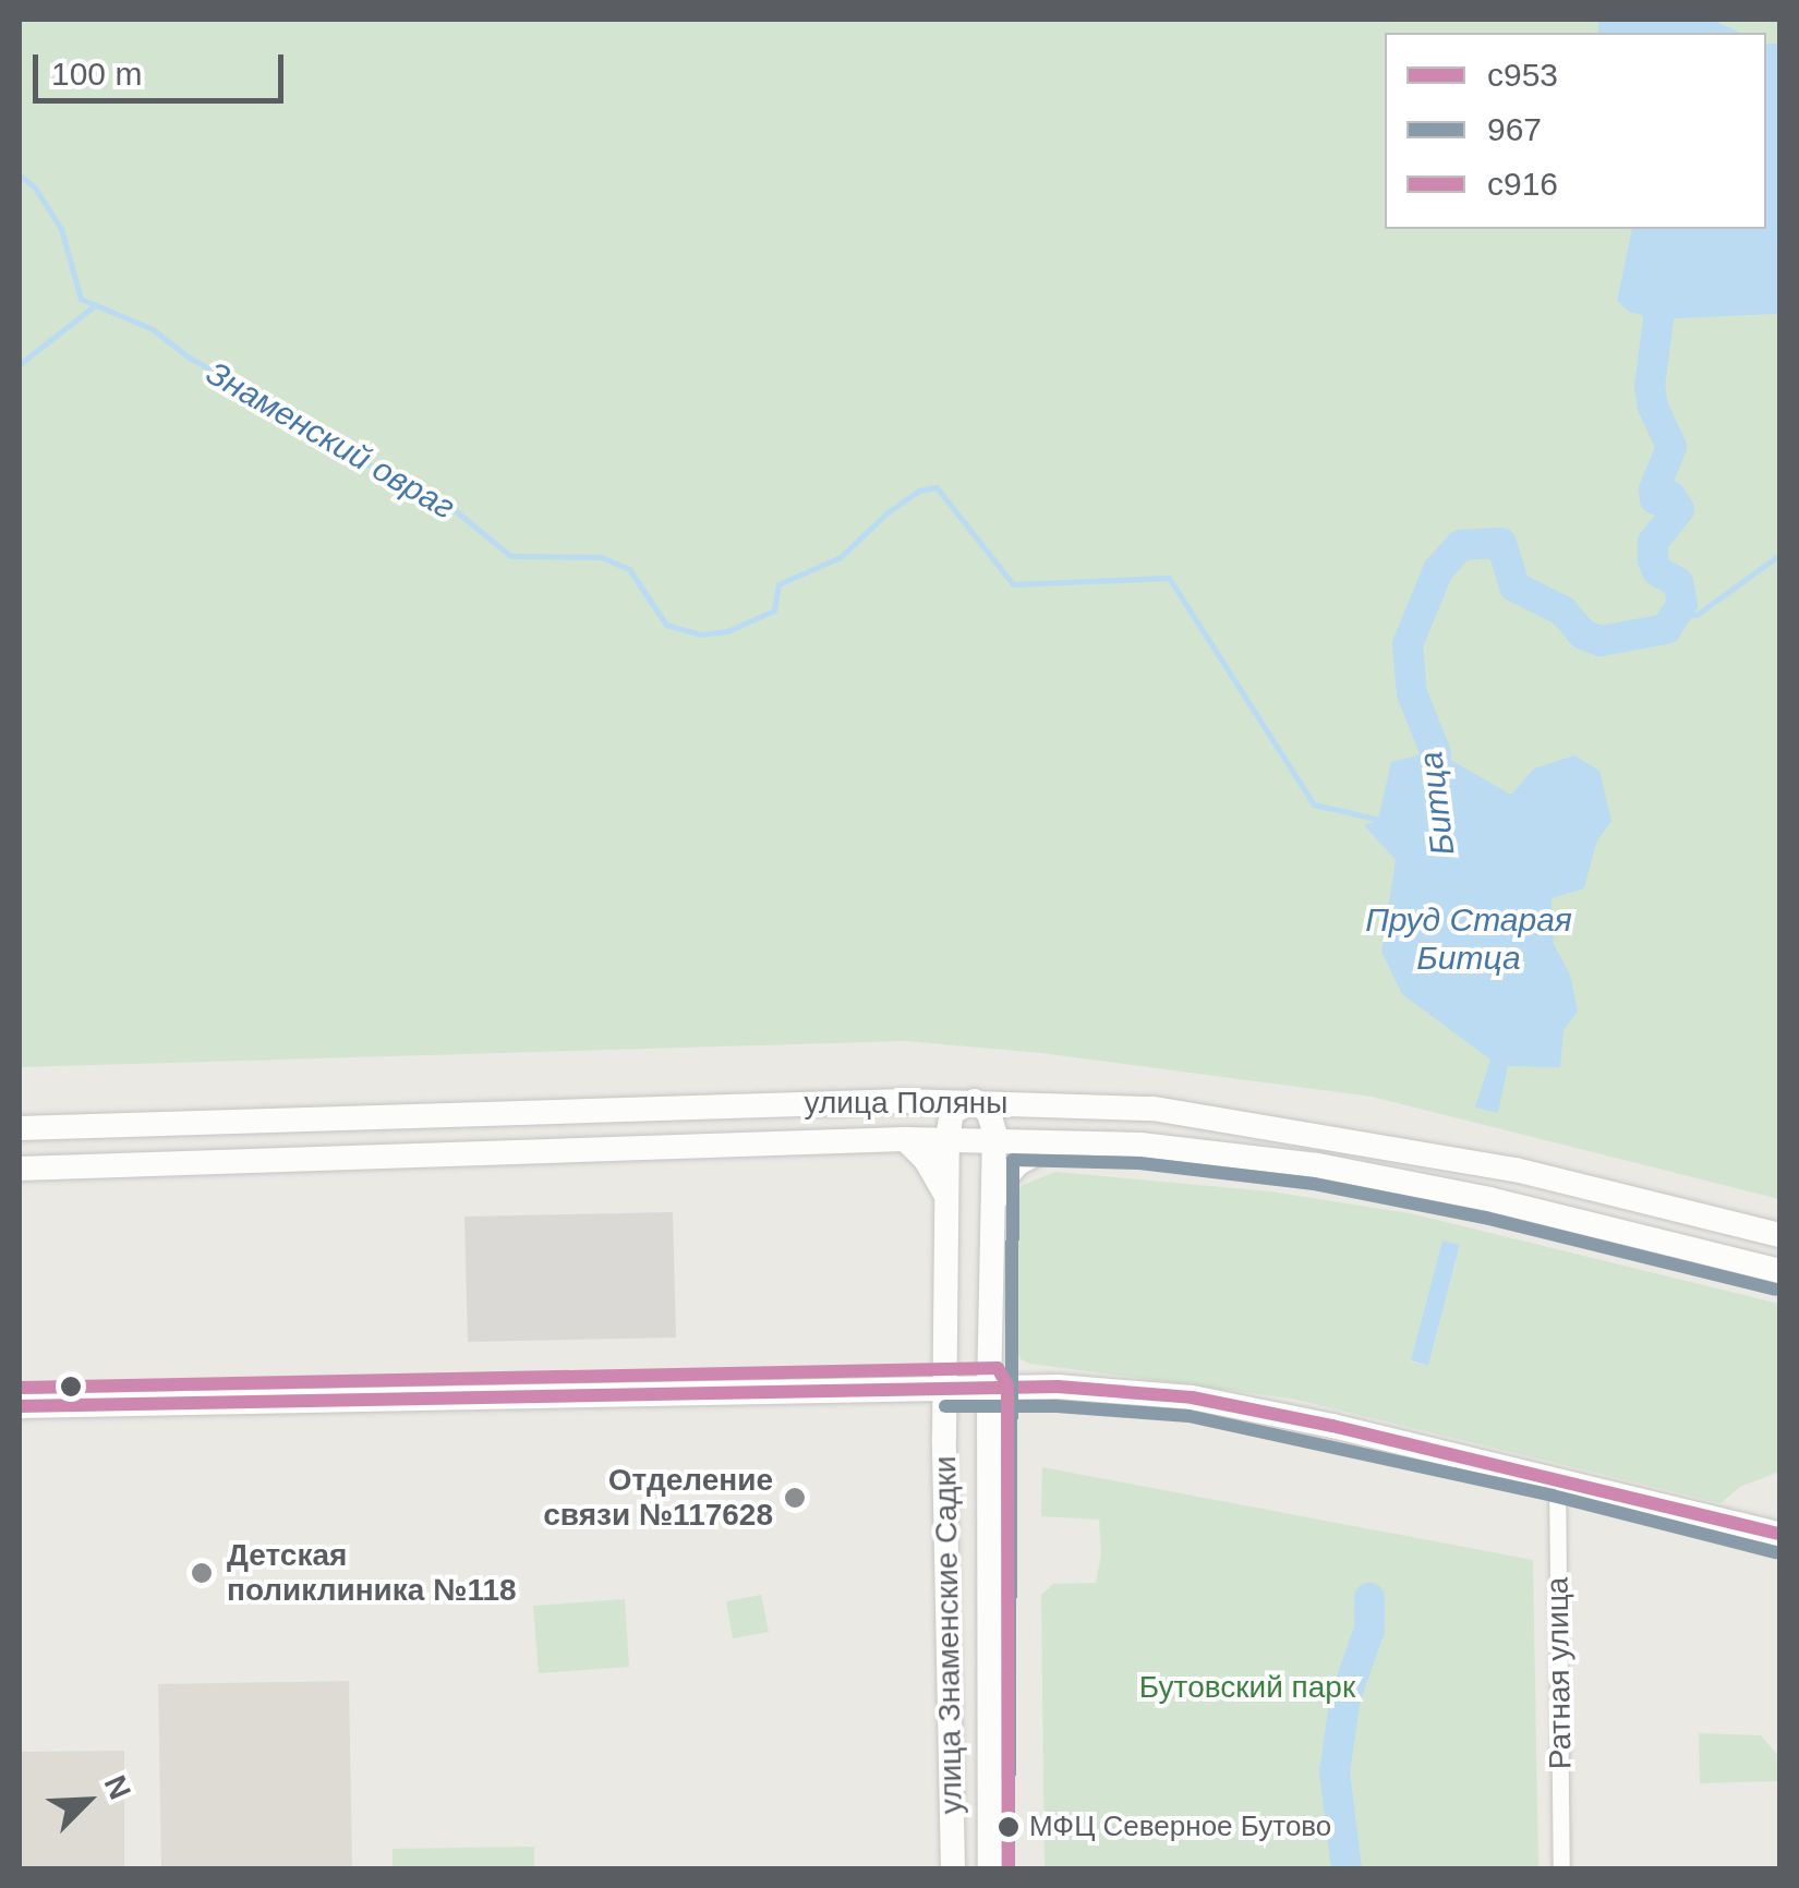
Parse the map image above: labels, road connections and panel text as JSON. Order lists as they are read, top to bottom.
{
  "streets": {
    "main road": ["улица Поляны", "улица Знаменские Садки"],
    "street": ["Ратная улица"]
  },
  "crossings": [
    ["улица Поляны", "улица Знаменские Садки"]
  ],
  "water": ["Знаменский овраг", "Битца", "Пруд Старая Битца"],
  "parks": ["Бутовский парк"],
  "places": ["Отделение связи №117628", "Детская поликлиника №118", "МФЦ Северное Бутово"],
  "lines": ["transit line 967", "transit line с916", "transit line с953"],
  "legend": ["с953", "967", "с916"],
  "scale_bar": "100 m",
  "north": "top right"
}
